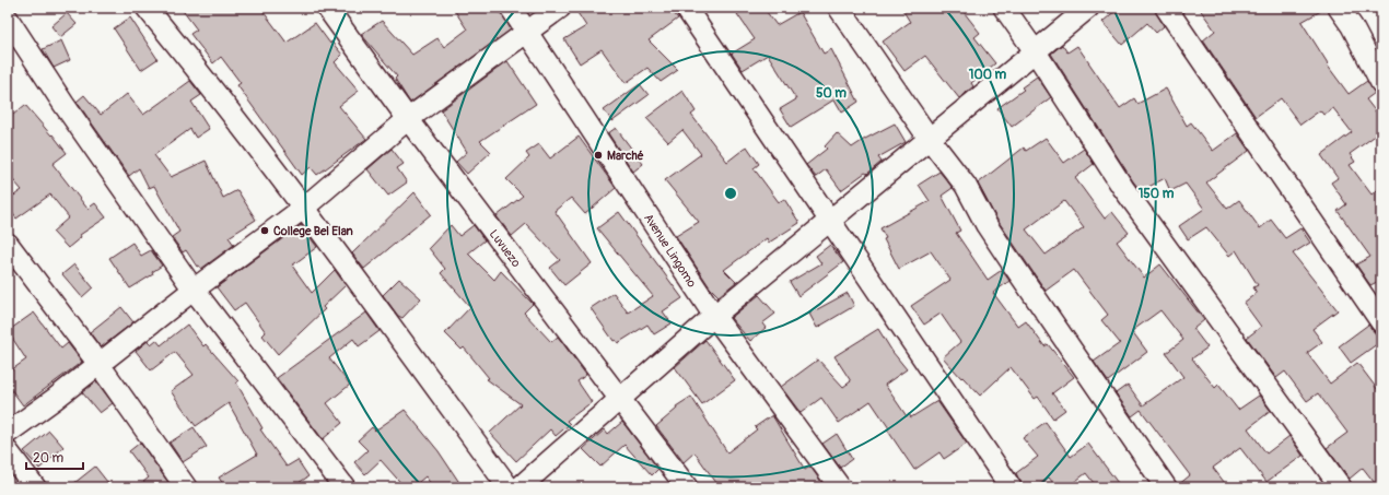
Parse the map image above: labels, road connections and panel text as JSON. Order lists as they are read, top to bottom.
{
  "streets": {
    "street": ["Luvuezo", "Avenue Lingomo"]
  },
  "places": ["Marché", "College Bel Elan"],
  "scale_bar": "20 m",
  "rings": ["100 m", "50 m", "150 m"]
}
